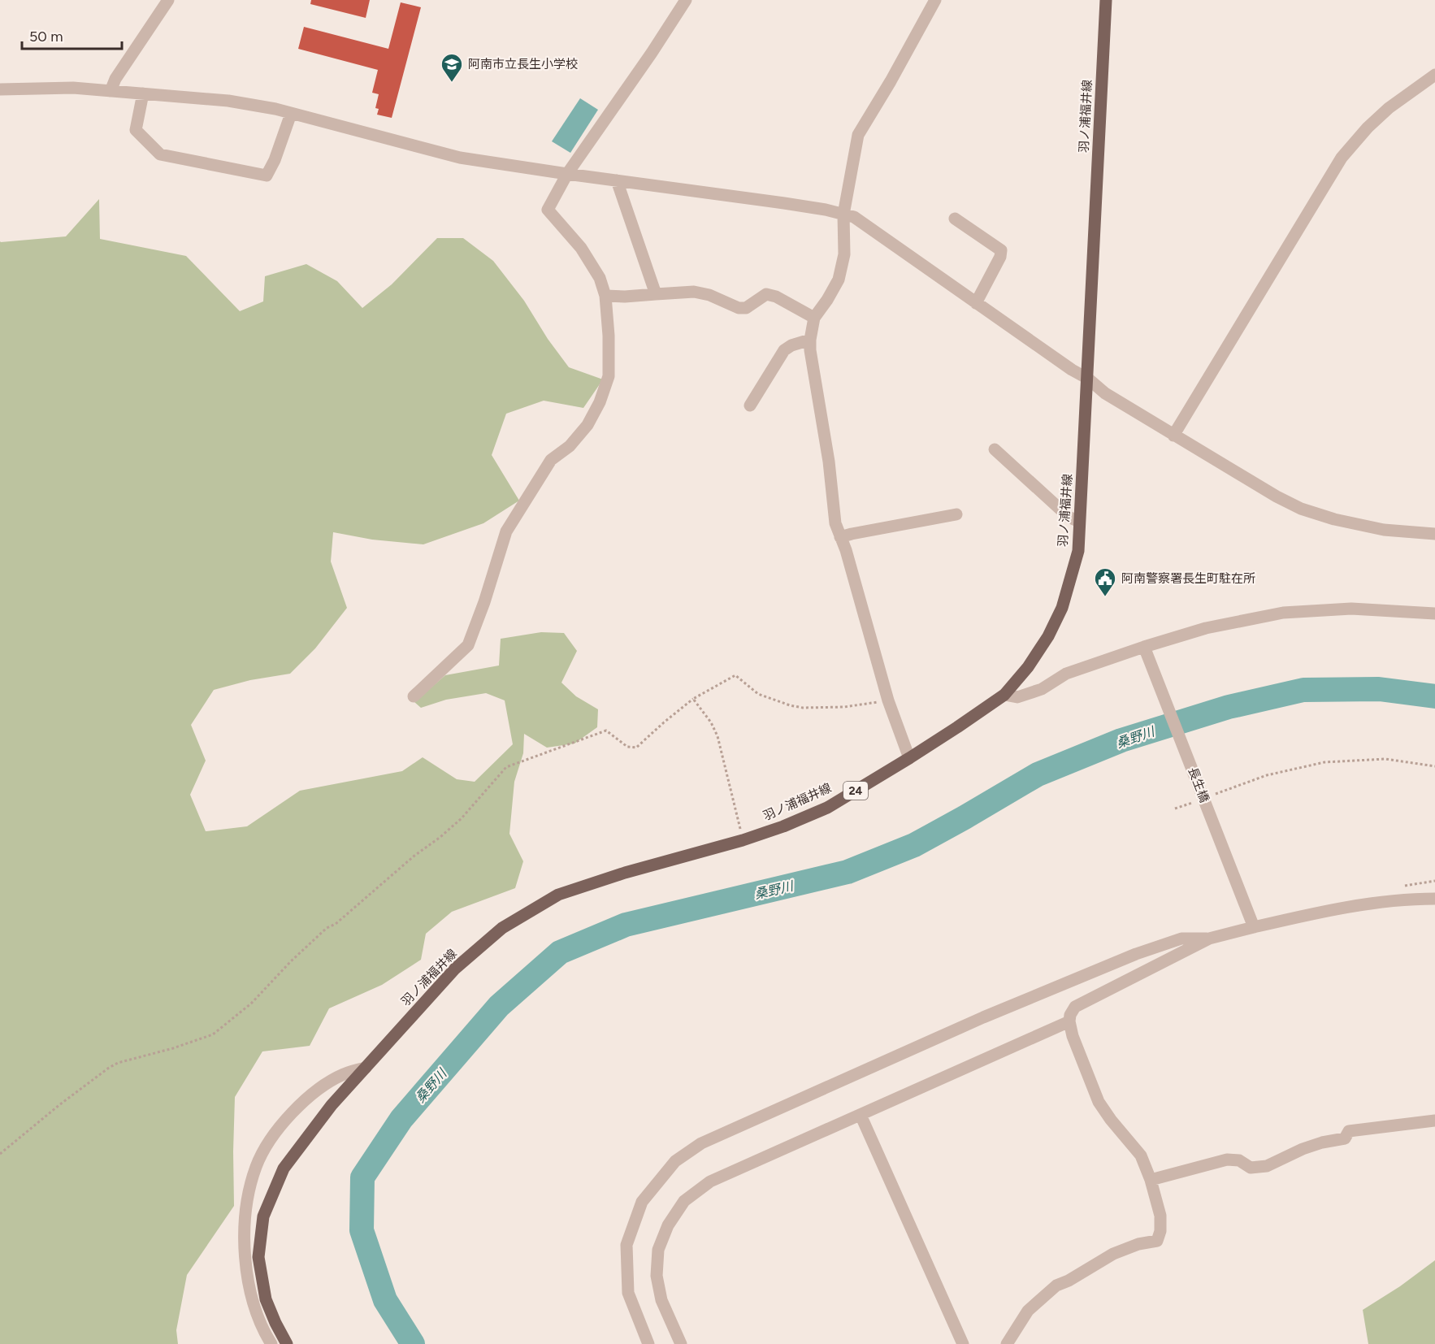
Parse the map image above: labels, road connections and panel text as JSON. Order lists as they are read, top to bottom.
{
  "streets": {
    "main road": ["羽ノ浦福井線", "24"],
    "street": ["長生橋"]
  },
  "water": ["桑野川"],
  "places": {
    "school or university": ["阿南市立長生小学校"],
    "public building": ["阿南警察署長生町駐在所"]
  },
  "scale_bar": "50 m"
}
